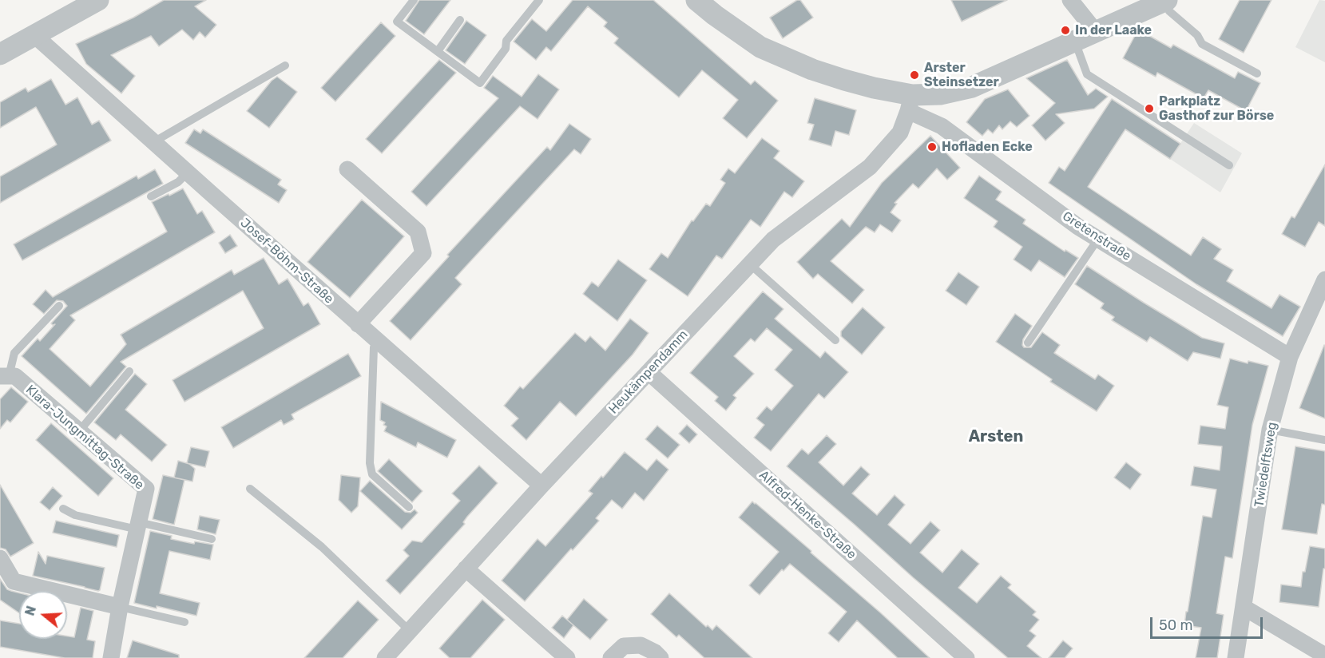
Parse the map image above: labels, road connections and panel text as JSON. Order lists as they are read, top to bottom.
{
  "streets": {
    "street": [
      "Gretenstraße",
      "Josef-Böhm-Straße",
      "Heukämpendamm",
      "Klara-Jungmittag-Straße",
      "Twiedelftsweg",
      "Alfred-Henke-Straße"
    ]
  },
  "crossings": [
    ["Gretenstraße", "Heukämpendamm"],
    ["Gretenstraße", "Twiedelftsweg"],
    ["Josef-Böhm-Straße", "Heukämpendamm"],
    ["Heukämpendamm", "Alfred-Henke-Straße"]
  ],
  "districts": ["Arsten"],
  "places": [
    "In der Laake",
    "Arster Steinsetzer",
    "Parkplatz Gasthof zur Börse",
    "Hofladen Ecke"
  ],
  "scale_bar": "50 m",
  "north": "left"
}
